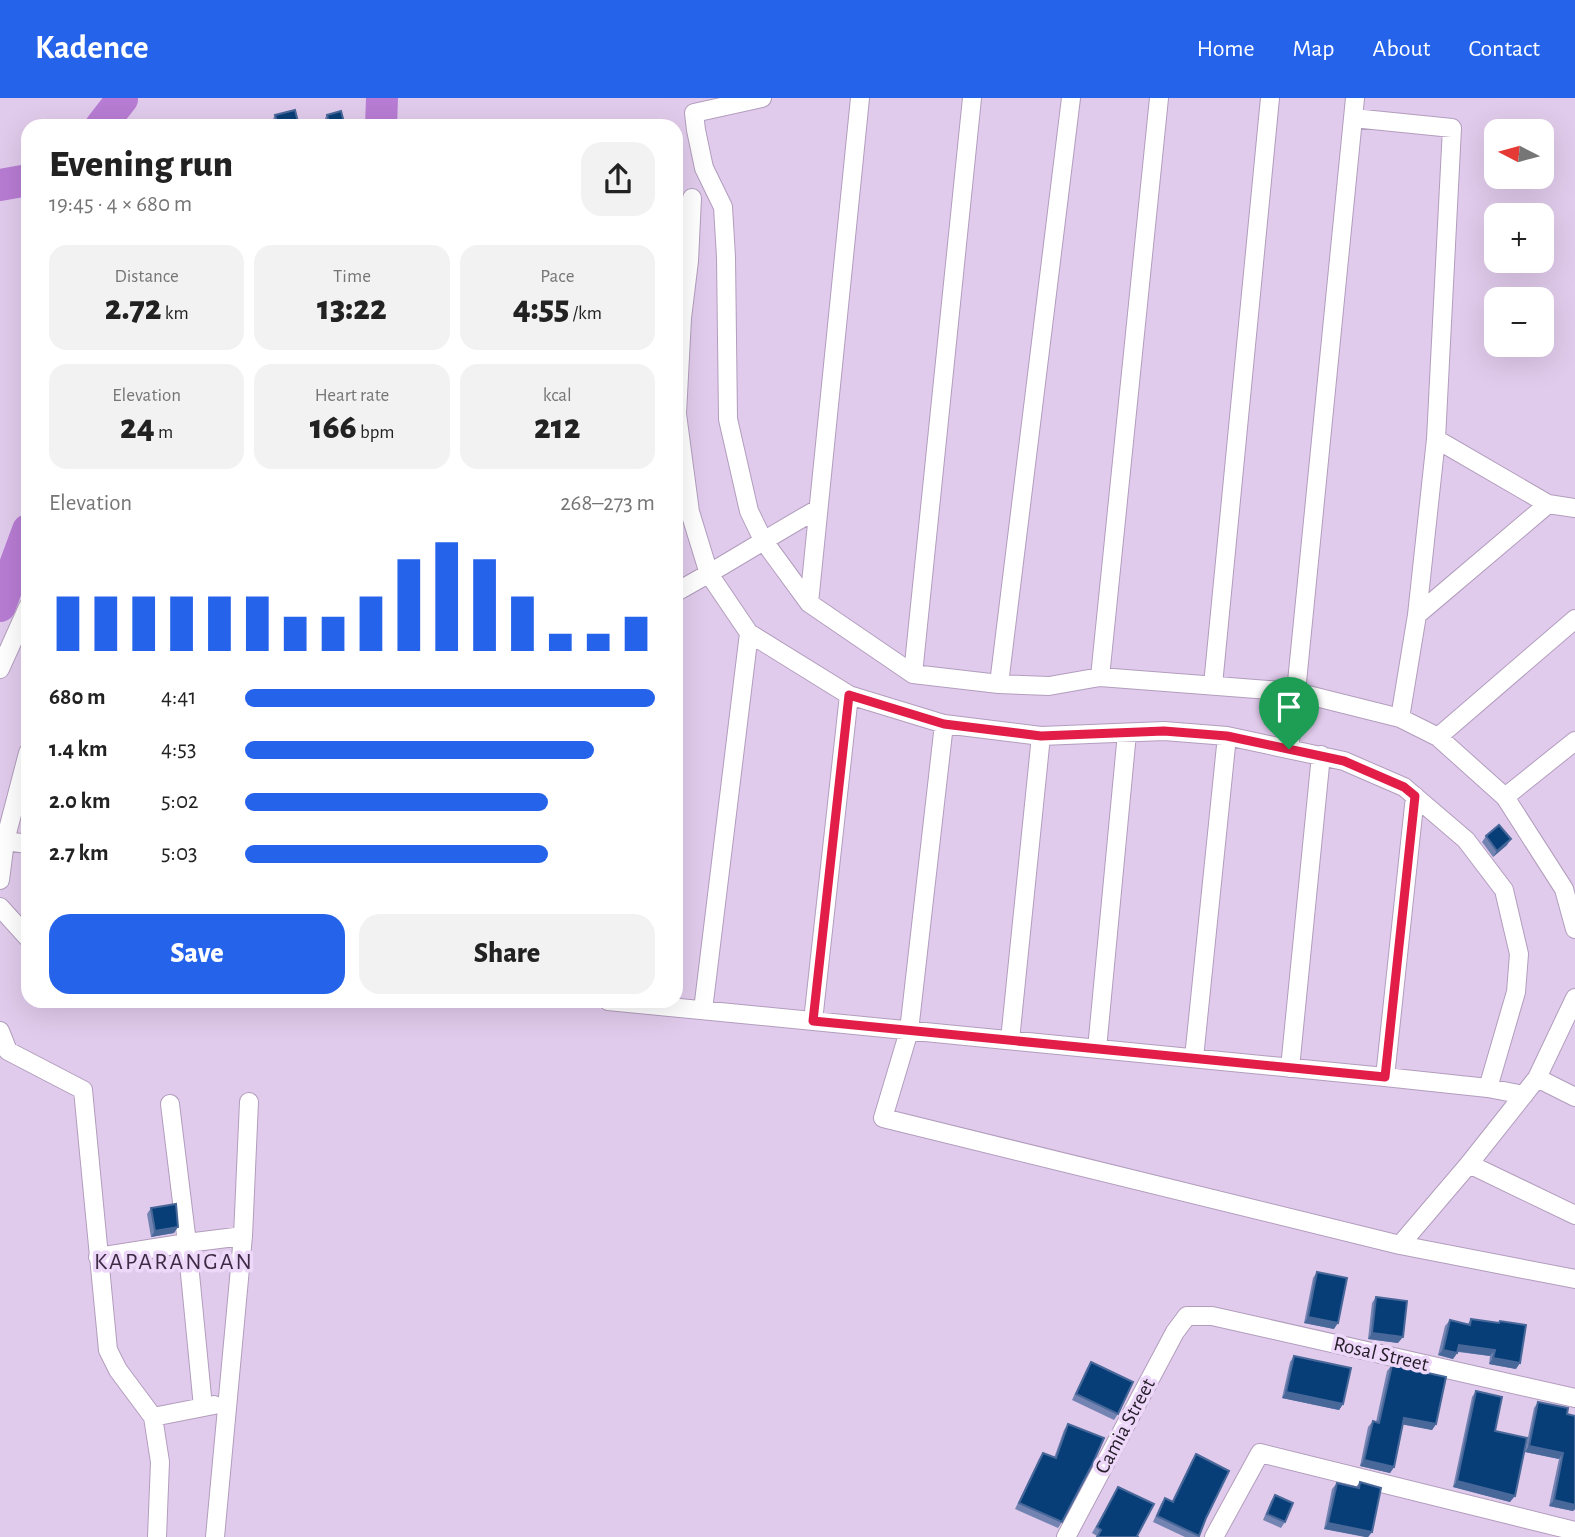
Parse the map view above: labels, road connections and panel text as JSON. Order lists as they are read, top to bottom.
{
  "streets": {
    "street": ["Rosal Street", "Camia Street"]
  },
  "crossings": [
    ["Rosal Street", "Camia Street"]
  ],
  "districts": ["KAPARANGAN"],
  "north": "left",
  "page": {
    "header": "Kadence",
    "nav": [
      "Home",
      "Map",
      "About",
      "Contact"
    ],
    "map_buttons": ["+", "−"],
    "heading": ["Evening run", "19:45 · 4 × 680 m"],
    "stats": [
      ["Distance", "2.72 km"],
      ["Time", "13:22"],
      ["Pace", "4:55 /km"],
      ["Elevation", "24 m"],
      ["Heart rate", "166 bpm"],
      ["kcal", "212"]
    ],
    "chart": ["Elevation", "268–273 m"],
    "list": [
      {
        "name": "680 m",
        "note": "4:41"
      },
      {
        "name": "1.4 km",
        "note": "4:53"
      },
      {
        "name": "2.0 km",
        "note": "5:02"
      },
      {
        "name": "2.7 km",
        "note": "5:03"
      }
    ],
    "buttons": ["Save", "Share"]
  }
}
